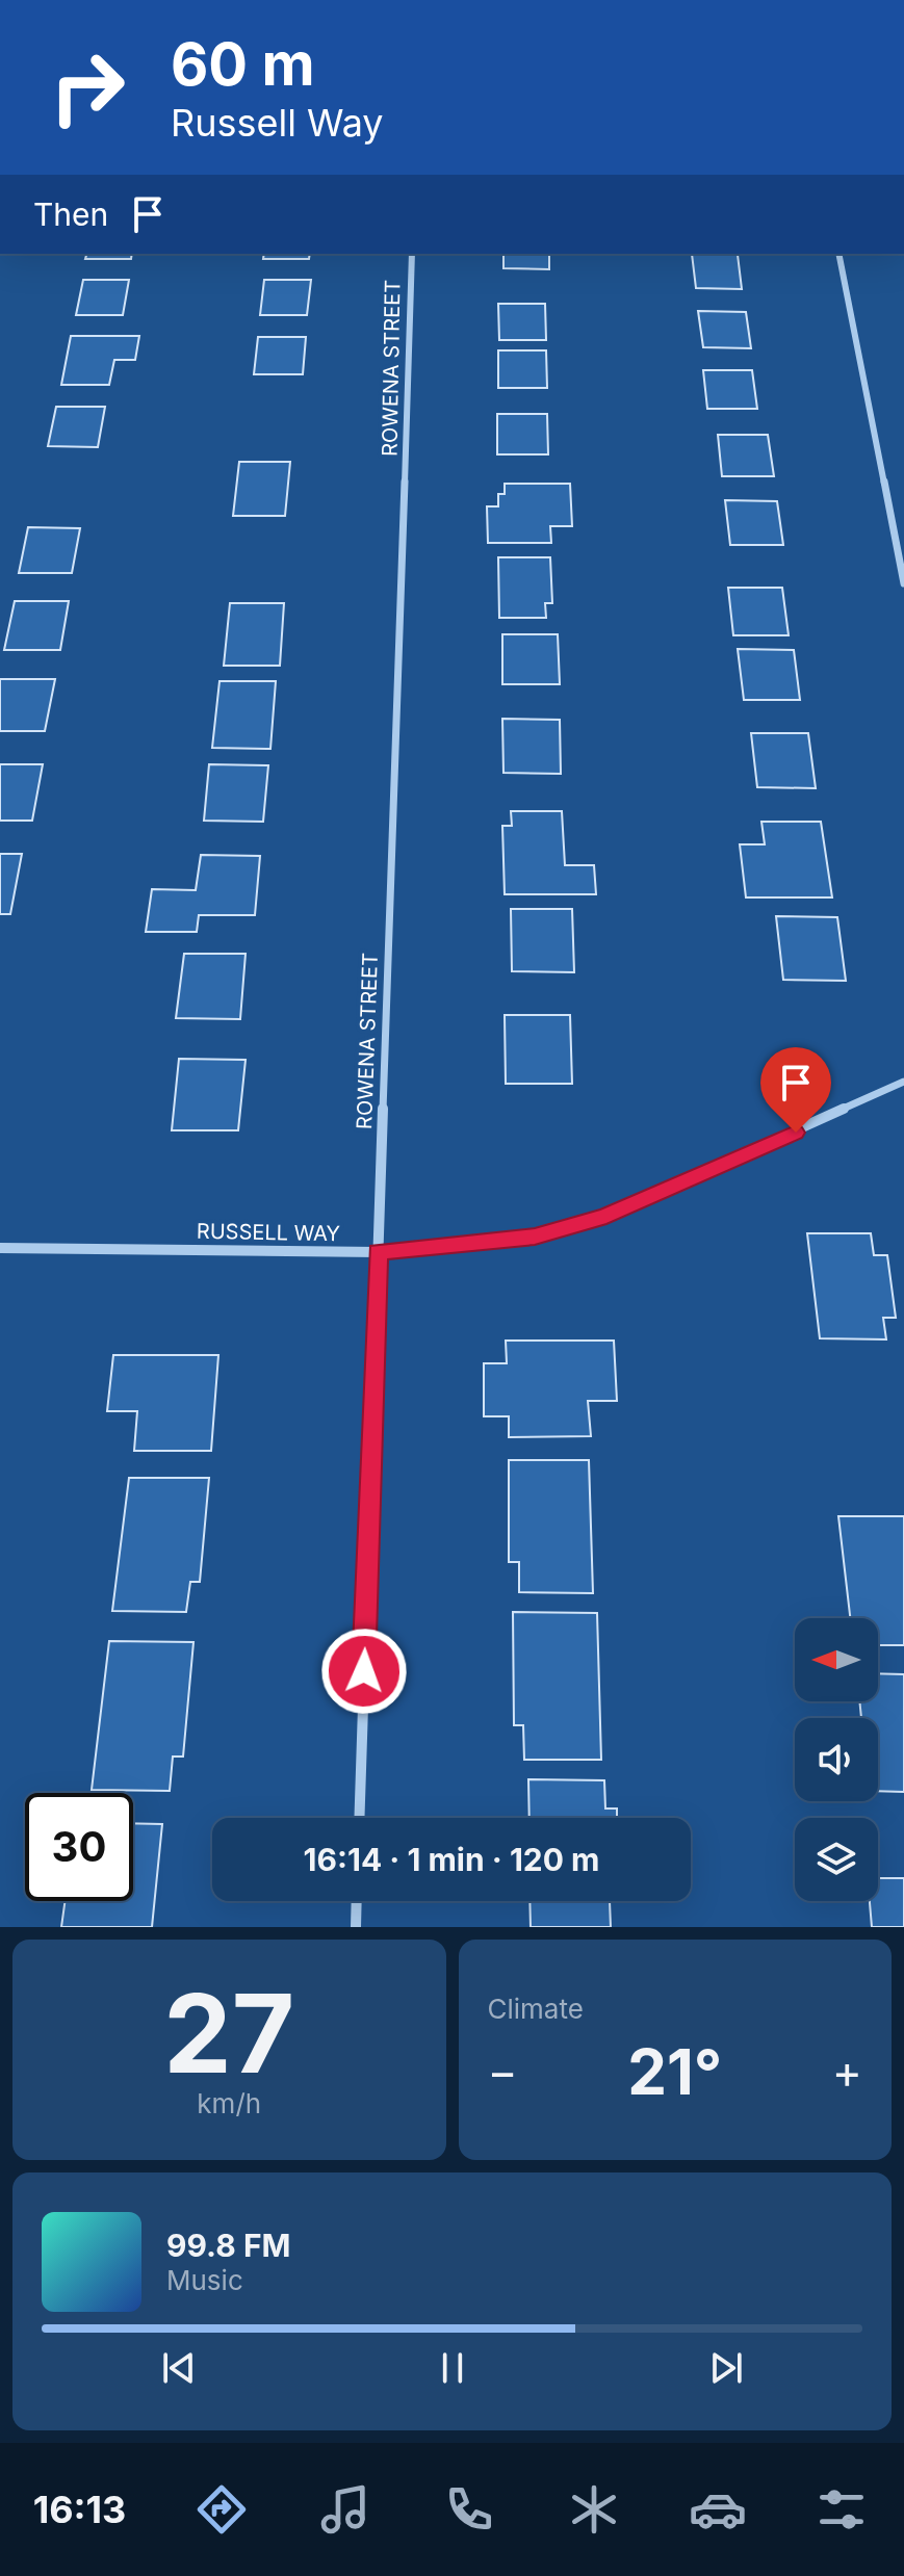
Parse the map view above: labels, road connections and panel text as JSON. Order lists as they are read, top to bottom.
{
  "streets": {
    "street": ["ROWENA STREET", "RUSSELL WAY"]
  },
  "crossings": [
    ["ROWENA STREET", "RUSSELL WAY"]
  ],
  "north": "left",
  "page": {
    "turn": ["60 m", "Russell Way"],
    "then": "Then",
    "limit": "30",
    "trip": "16:14 · 1 min · 120 m",
    "tile": [
      ["27", "km/h"],
      "Climate"
    ],
    "heat": ["−", "21°", "+"],
    "song": ["99.8 FM", "Music"],
    "tabs": "16:13"
  }
}
